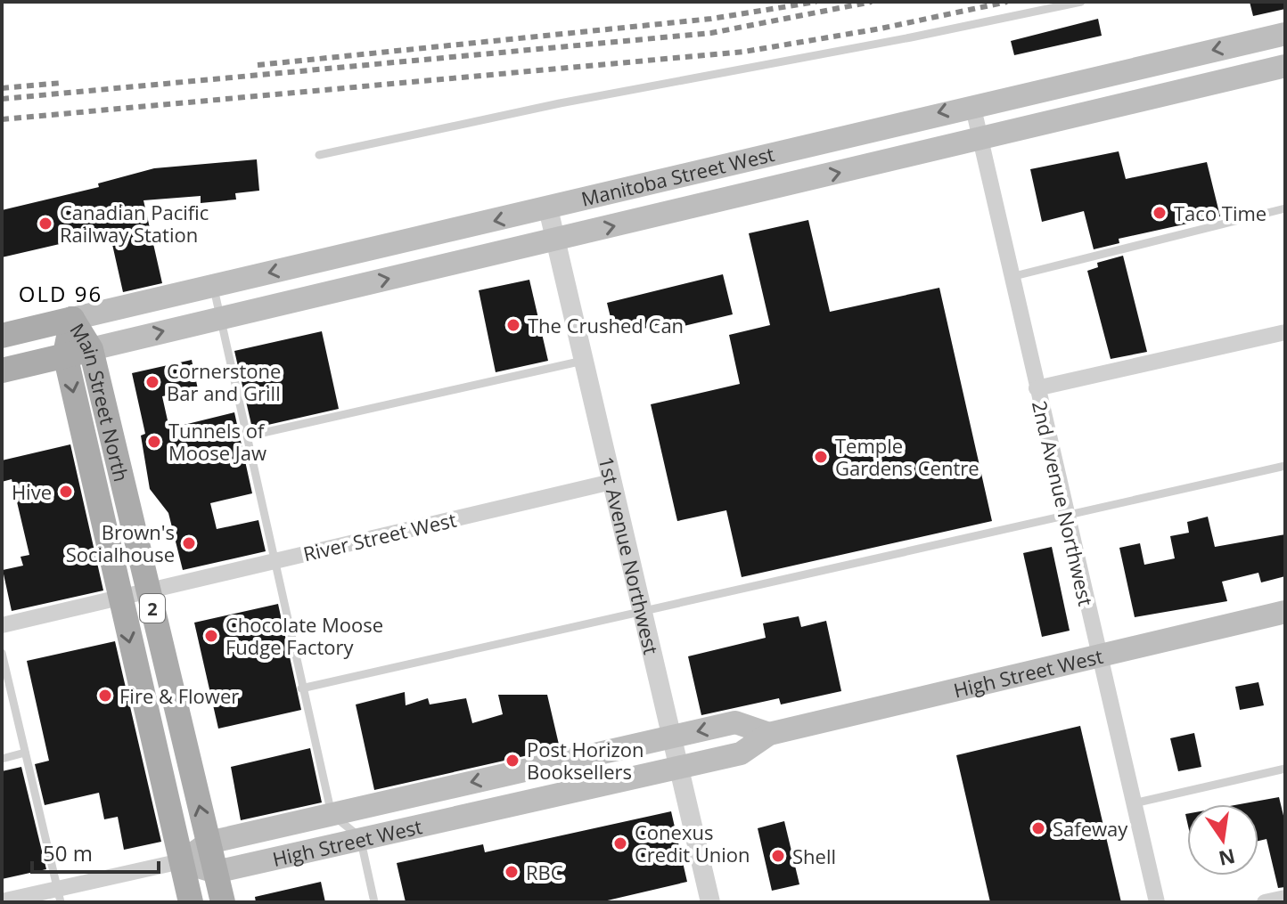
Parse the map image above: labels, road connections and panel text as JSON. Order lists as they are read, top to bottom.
{
  "streets": {
    "main road": [
      "Manitoba Street West",
      "Main Street North",
      "2",
      "High Street West"
    ],
    "street": ["2nd Avenue Northwest", "River Street West", "1st Avenue Northwest"]
  },
  "crossings": [
    ["Manitoba Street West", "Main Street North"],
    ["Manitoba Street West", "2nd Avenue Northwest"],
    ["Manitoba Street West", "1st Avenue Northwest"],
    ["Main Street North", "River Street West"],
    ["Main Street North", "High Street West"],
    ["2nd Avenue Northwest", "High Street West"],
    ["River Street West", "1st Avenue Northwest"],
    ["1st Avenue Northwest", "High Street West"]
  ],
  "districts": ["OLD 96"],
  "places": [
    "Taco Time",
    "Canadian Pacific Railway Station",
    "The Crushed Can",
    "Cornerstone Bar and Grill",
    "Tunnels of Moose Jaw",
    "Temple Gardens Centre",
    "Hive",
    "Brown's Socialhouse",
    "Chocolate Moose Fudge Factory",
    "Fire & Flower",
    "Post Horizon Booksellers",
    "Safeway",
    "Conexus Credit Union",
    "Shell",
    "RBC"
  ],
  "scale_bar": "50 m",
  "north": "bottom"
}
